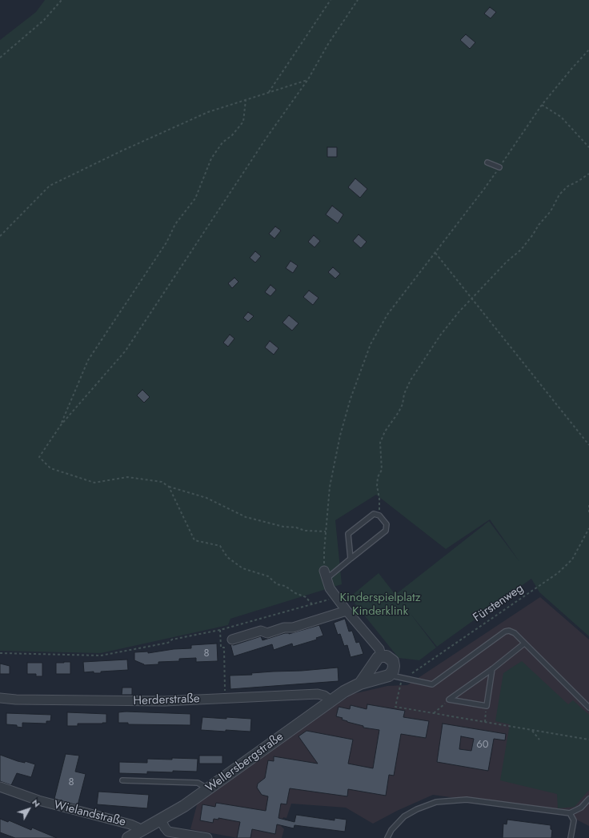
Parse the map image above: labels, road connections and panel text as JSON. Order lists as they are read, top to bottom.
{
  "streets": {
    "street": ["Herderstraße", "Wellersbergstraße", "Wielandstraße"],
    "path": ["Fürstenweg"]
  },
  "crossings": [
    ["Herderstraße", "Wellersbergstraße"],
    ["Wellersbergstraße", "Wielandstraße"]
  ],
  "parks": ["Kinderspielplatz Kinderklink"],
  "house_numbers": ["8", "60", "8"],
  "north": "top right"
}
